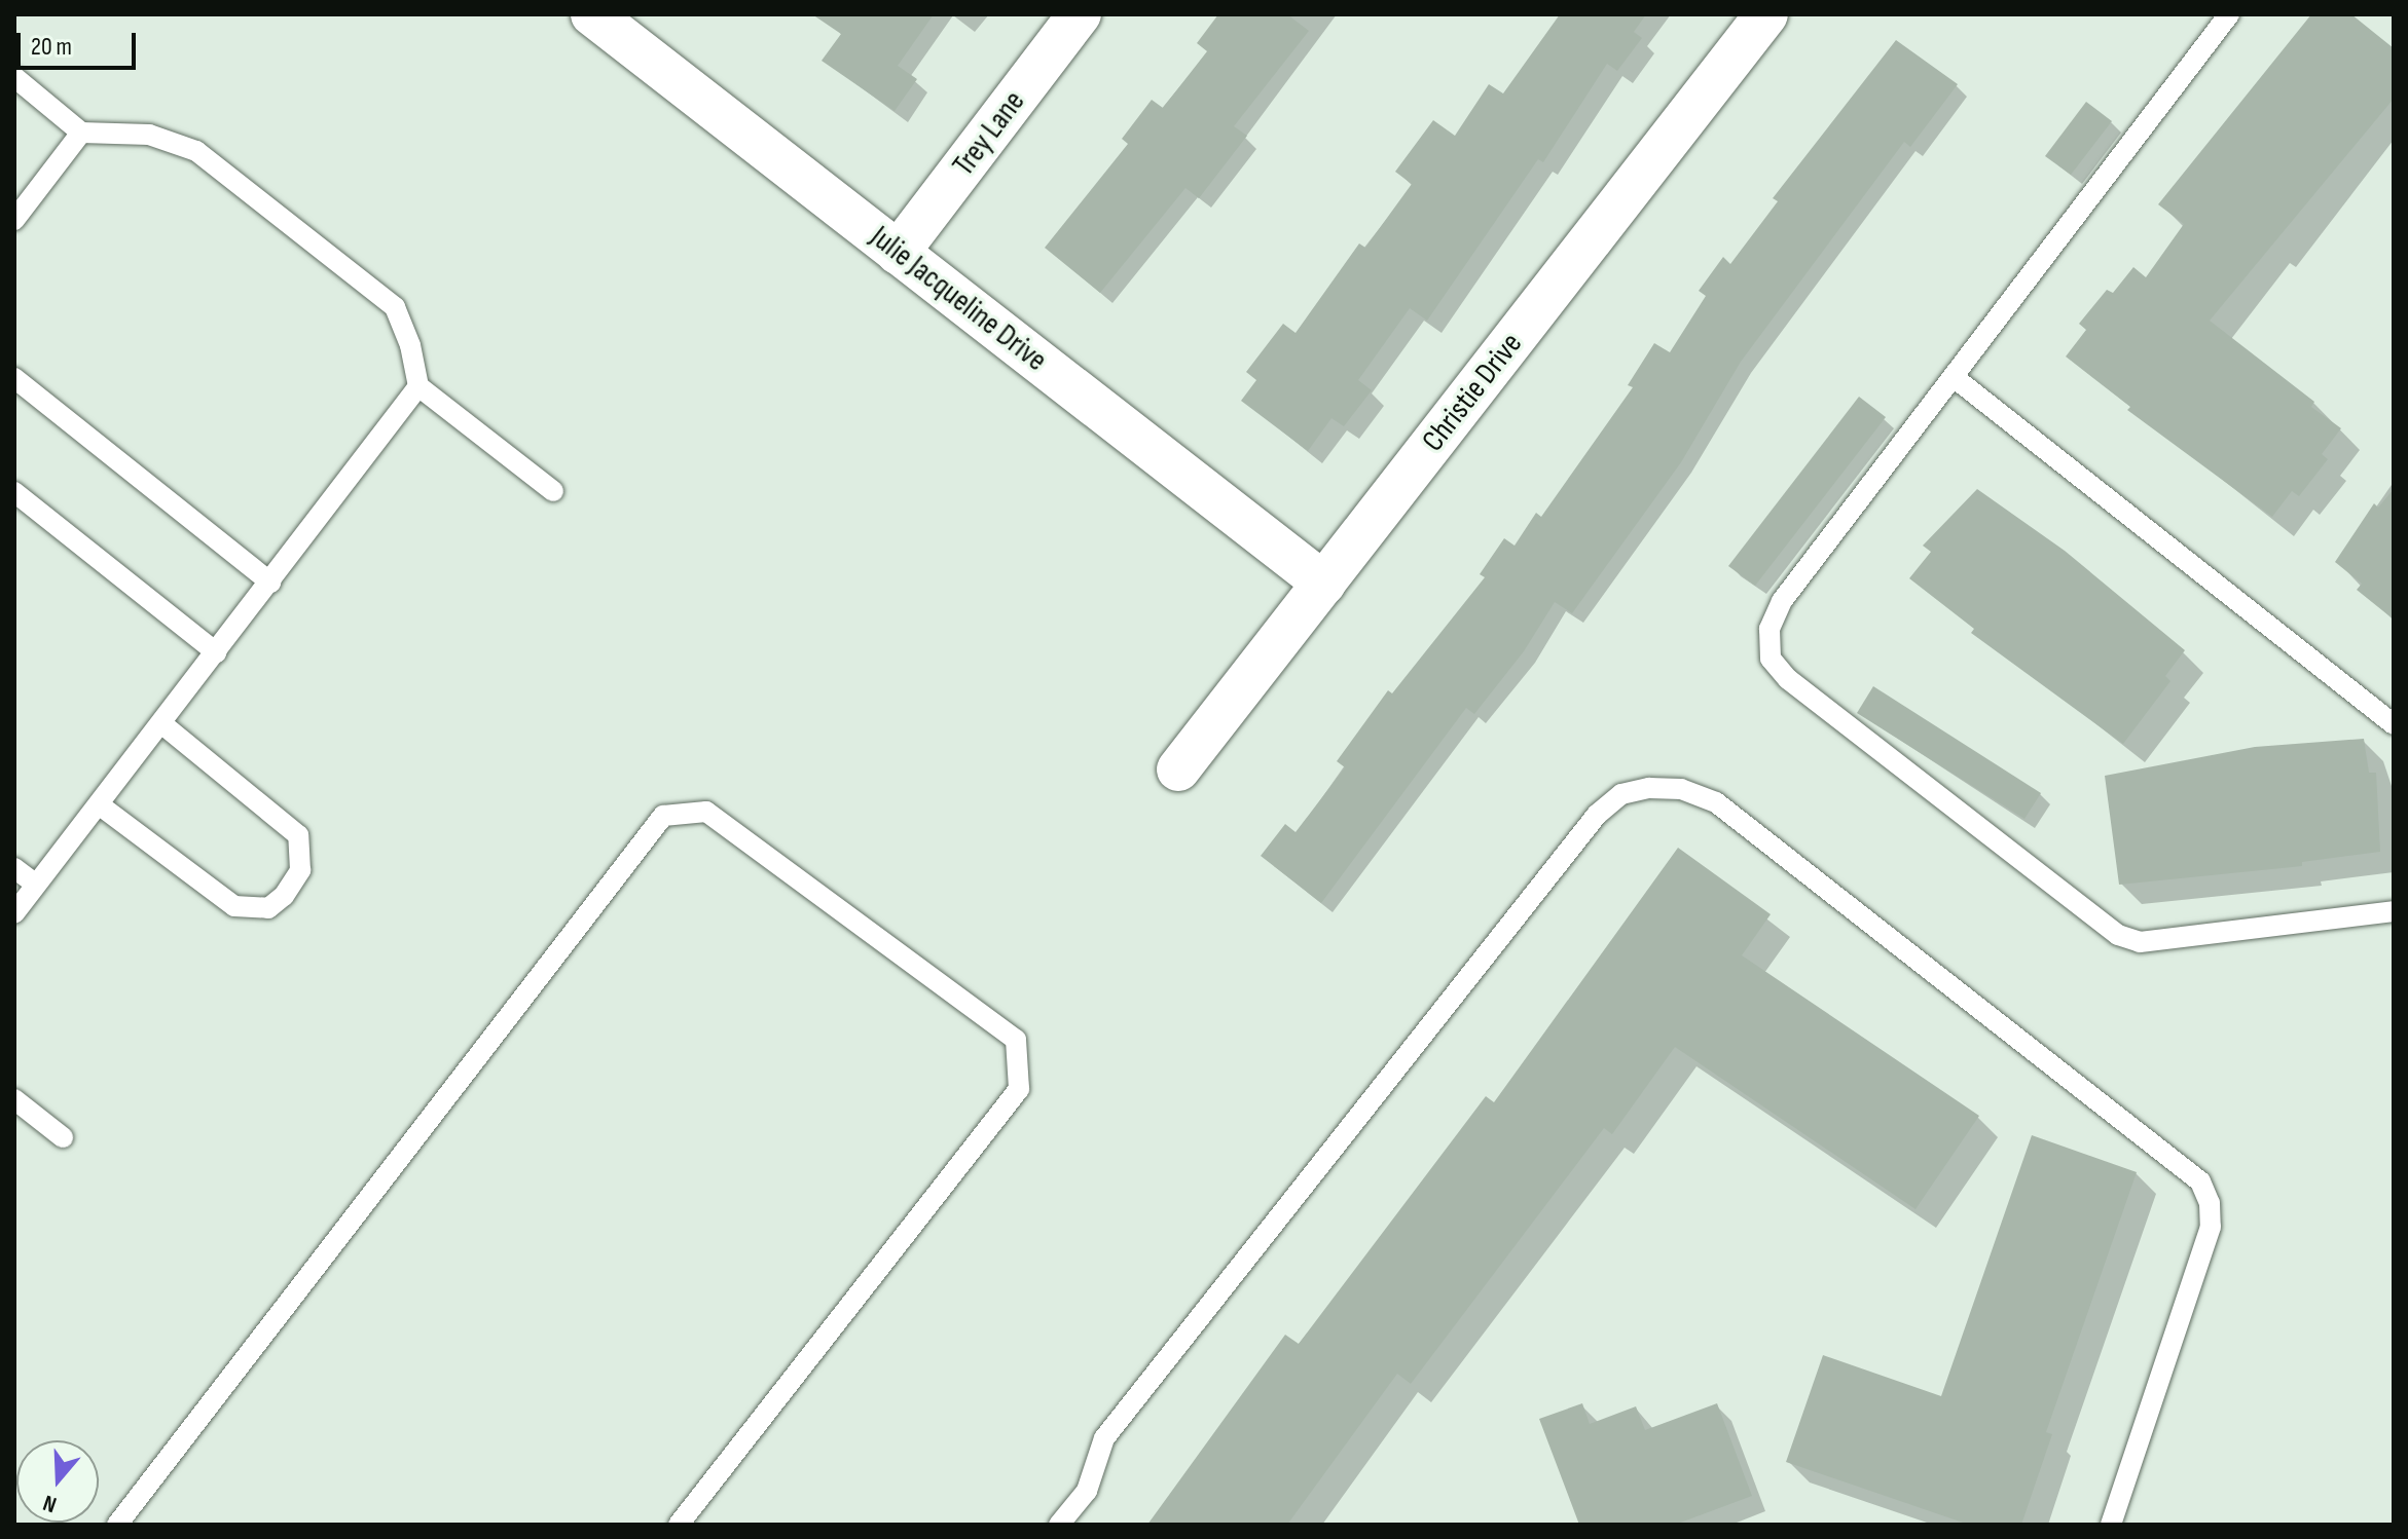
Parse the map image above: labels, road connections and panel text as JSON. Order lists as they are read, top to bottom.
{
  "streets": {
    "street": ["Trey Lane", "Julie Jacqueline Drive", "Christie Drive"]
  },
  "crossings": [
    ["Trey Lane", "Julie Jacqueline Drive"],
    ["Julie Jacqueline Drive", "Christie Drive"]
  ],
  "scale_bar": "20 m",
  "north": "bottom"
}
